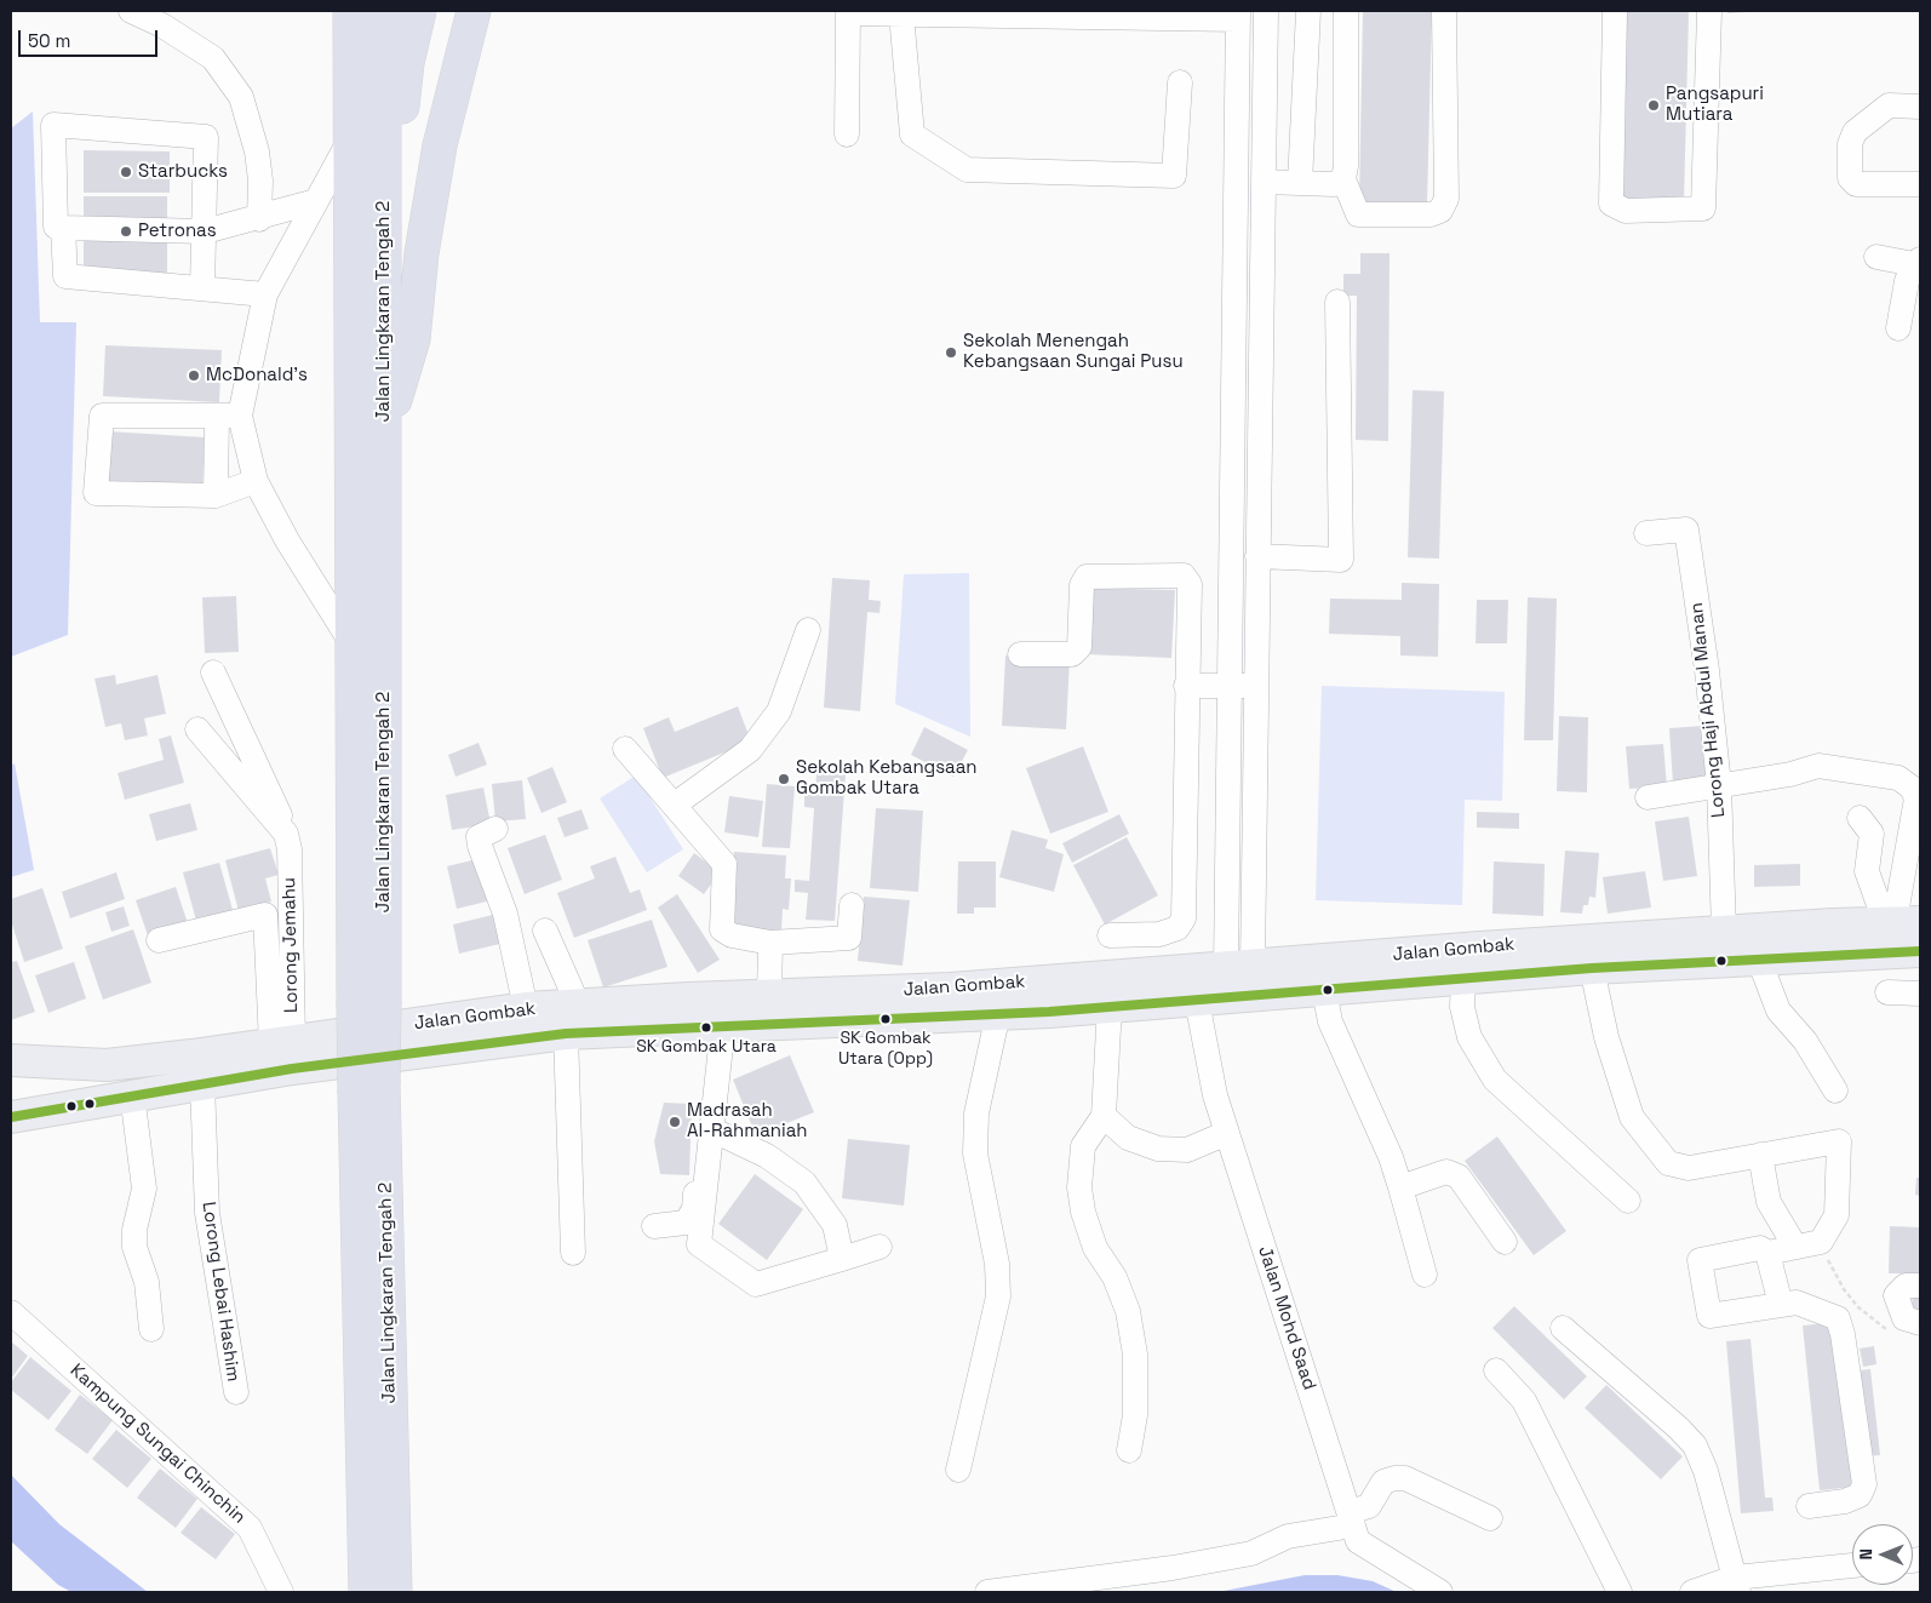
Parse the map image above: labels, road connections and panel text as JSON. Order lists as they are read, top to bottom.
{
  "streets": {
    "highway": ["Jalan Lingkaran Tengah 2"],
    "main road": ["Jalan Gombak"],
    "street": [
      "Lorong Haji Abdul Manan",
      "Lorong Jemahu",
      "Lorong Lebai Hashim",
      "Jalan Mohd Saad",
      "Kampung Sungai Chinchin"
    ]
  },
  "crossings": [
    ["Lorong Haji Abdul Manan", "Jalan Gombak"],
    ["Lorong Jemahu", "Jalan Gombak"],
    ["Jalan Gombak", "Lorong Lebai Hashim"],
    ["Jalan Gombak", "Jalan Mohd Saad"]
  ],
  "places": [
    "Pangsapuri Mutiara",
    "Starbucks",
    "Petronas",
    "Sekolah Menengah Kebangsaan Sungai Pusu",
    "McDonald's",
    "Sekolah Kebangsaan Gombak Utara",
    "SK Gombak Utara (Opp)",
    "SK Gombak Utara",
    "Madrasah Al-Rahmaniah"
  ],
  "scale_bar": "50 m",
  "north": "left"
}
